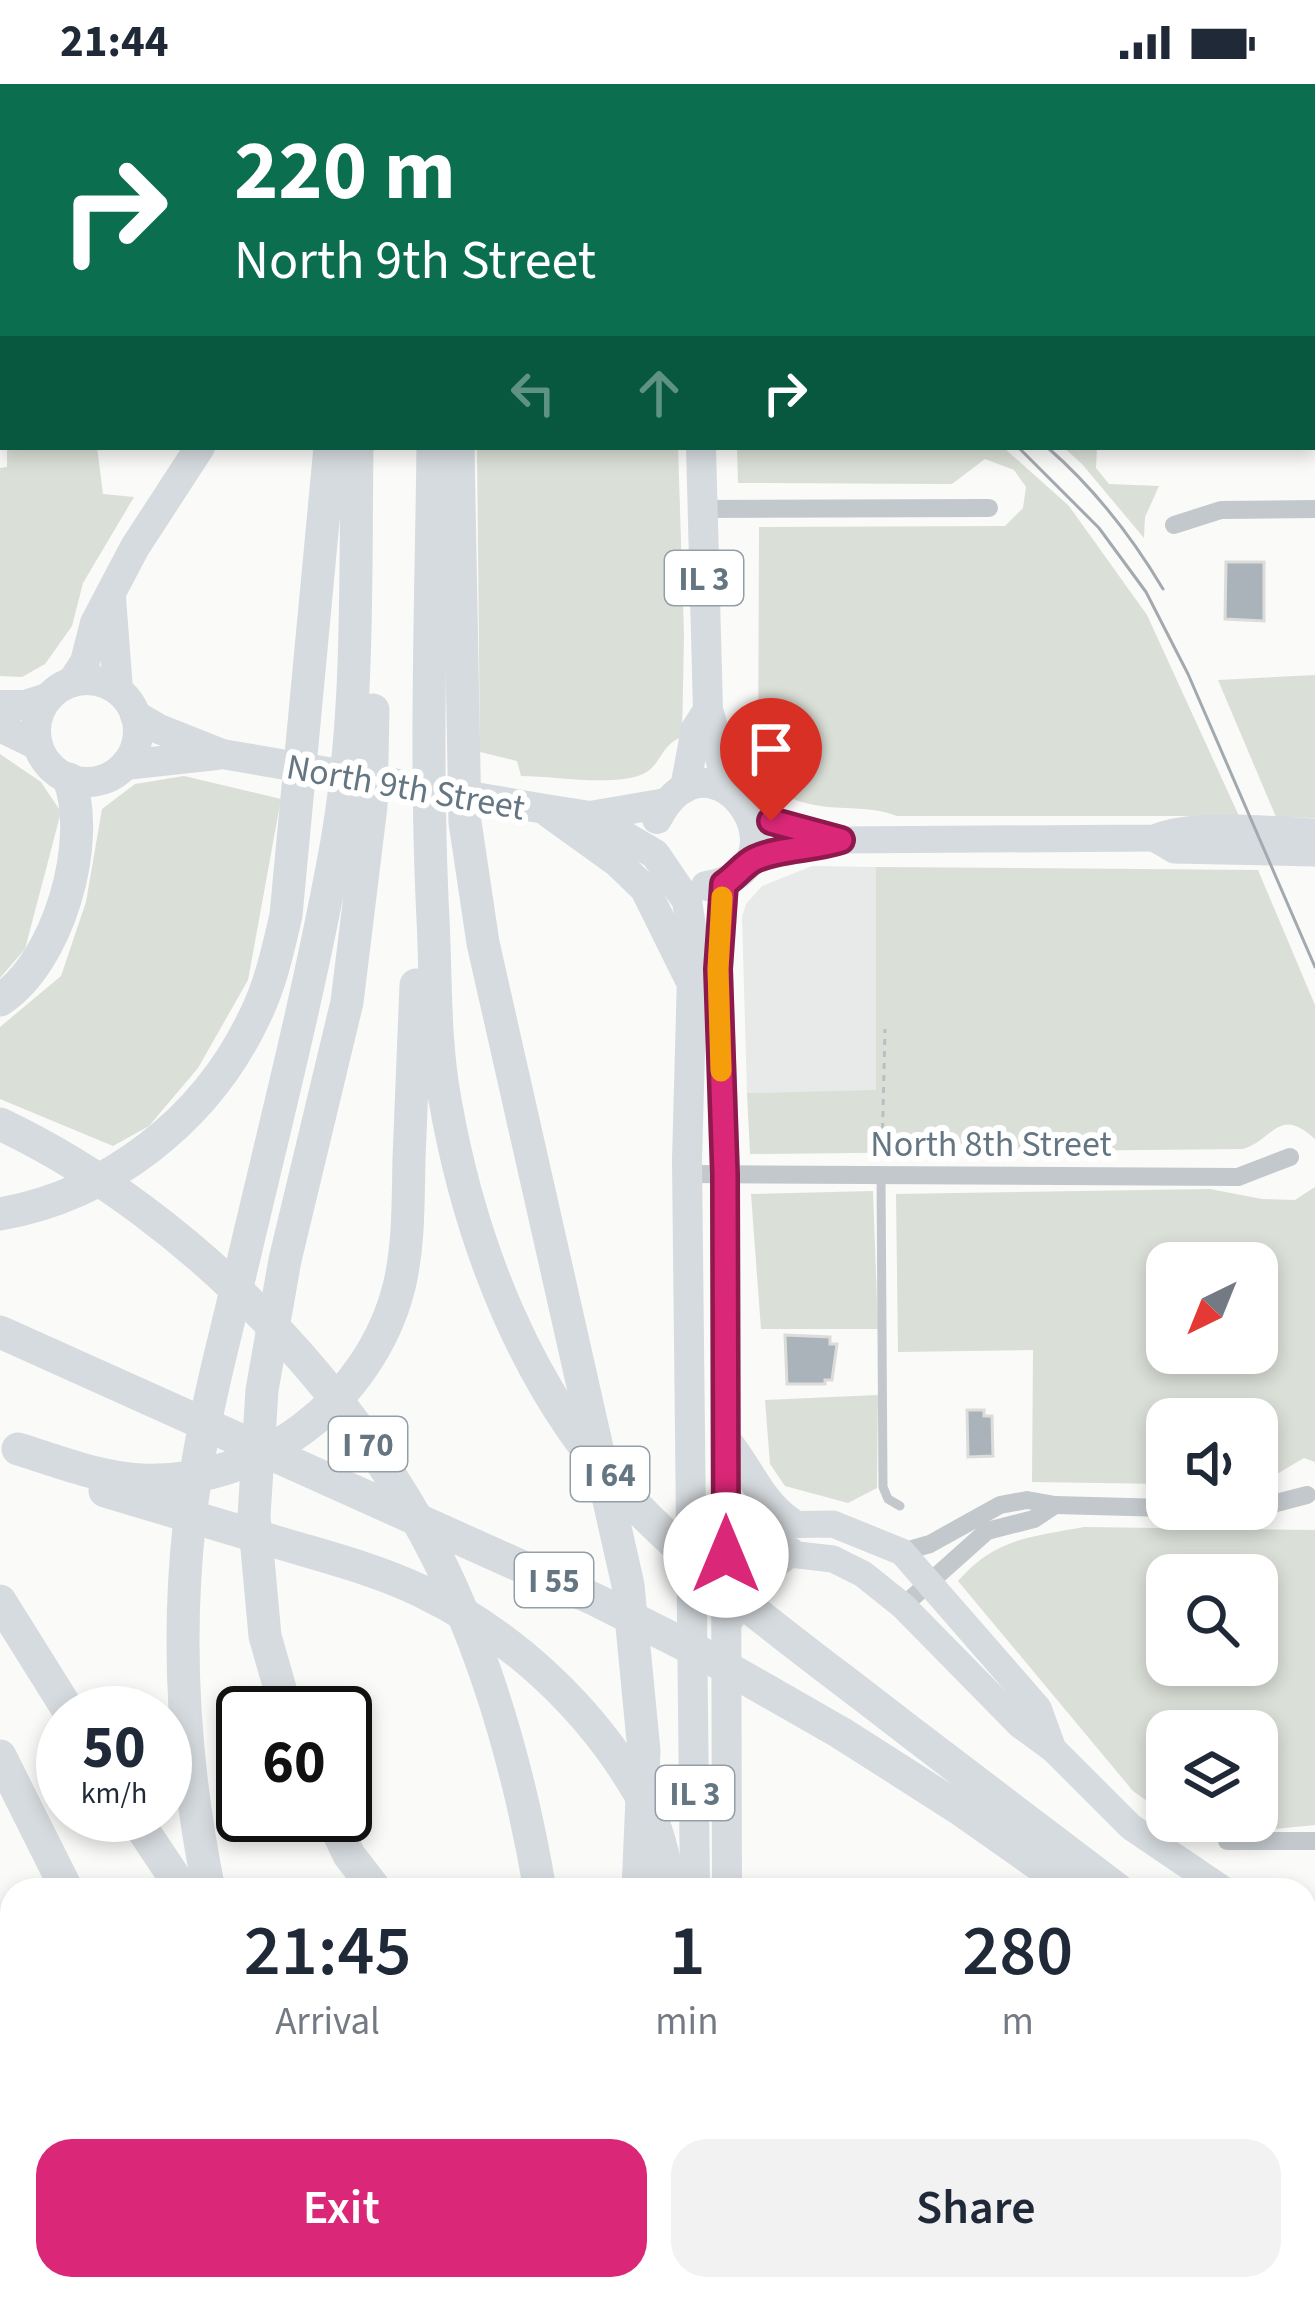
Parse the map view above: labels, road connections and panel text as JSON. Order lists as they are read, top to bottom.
{
  "streets": {
    "highway": ["I 70", "I 64", "I 55"],
    "main road": ["IL 3", "North 9th Street"],
    "street": ["North 8th Street"]
  },
  "crossings": [
    ["IL 3", "North 9th Street"],
    ["IL 3", "North 8th Street"]
  ],
  "north": "bottom left",
  "page": {
    "status": "21:44",
    "turn": ["220 m", "North 9th Street"],
    "speed": "50 km/h",
    "limit": "60",
    "eta": [
      "21:45",
      "Arrival",
      "1",
      "min",
      "280",
      "m"
    ],
    "buttons": ["Exit", "Share"]
  }
}
